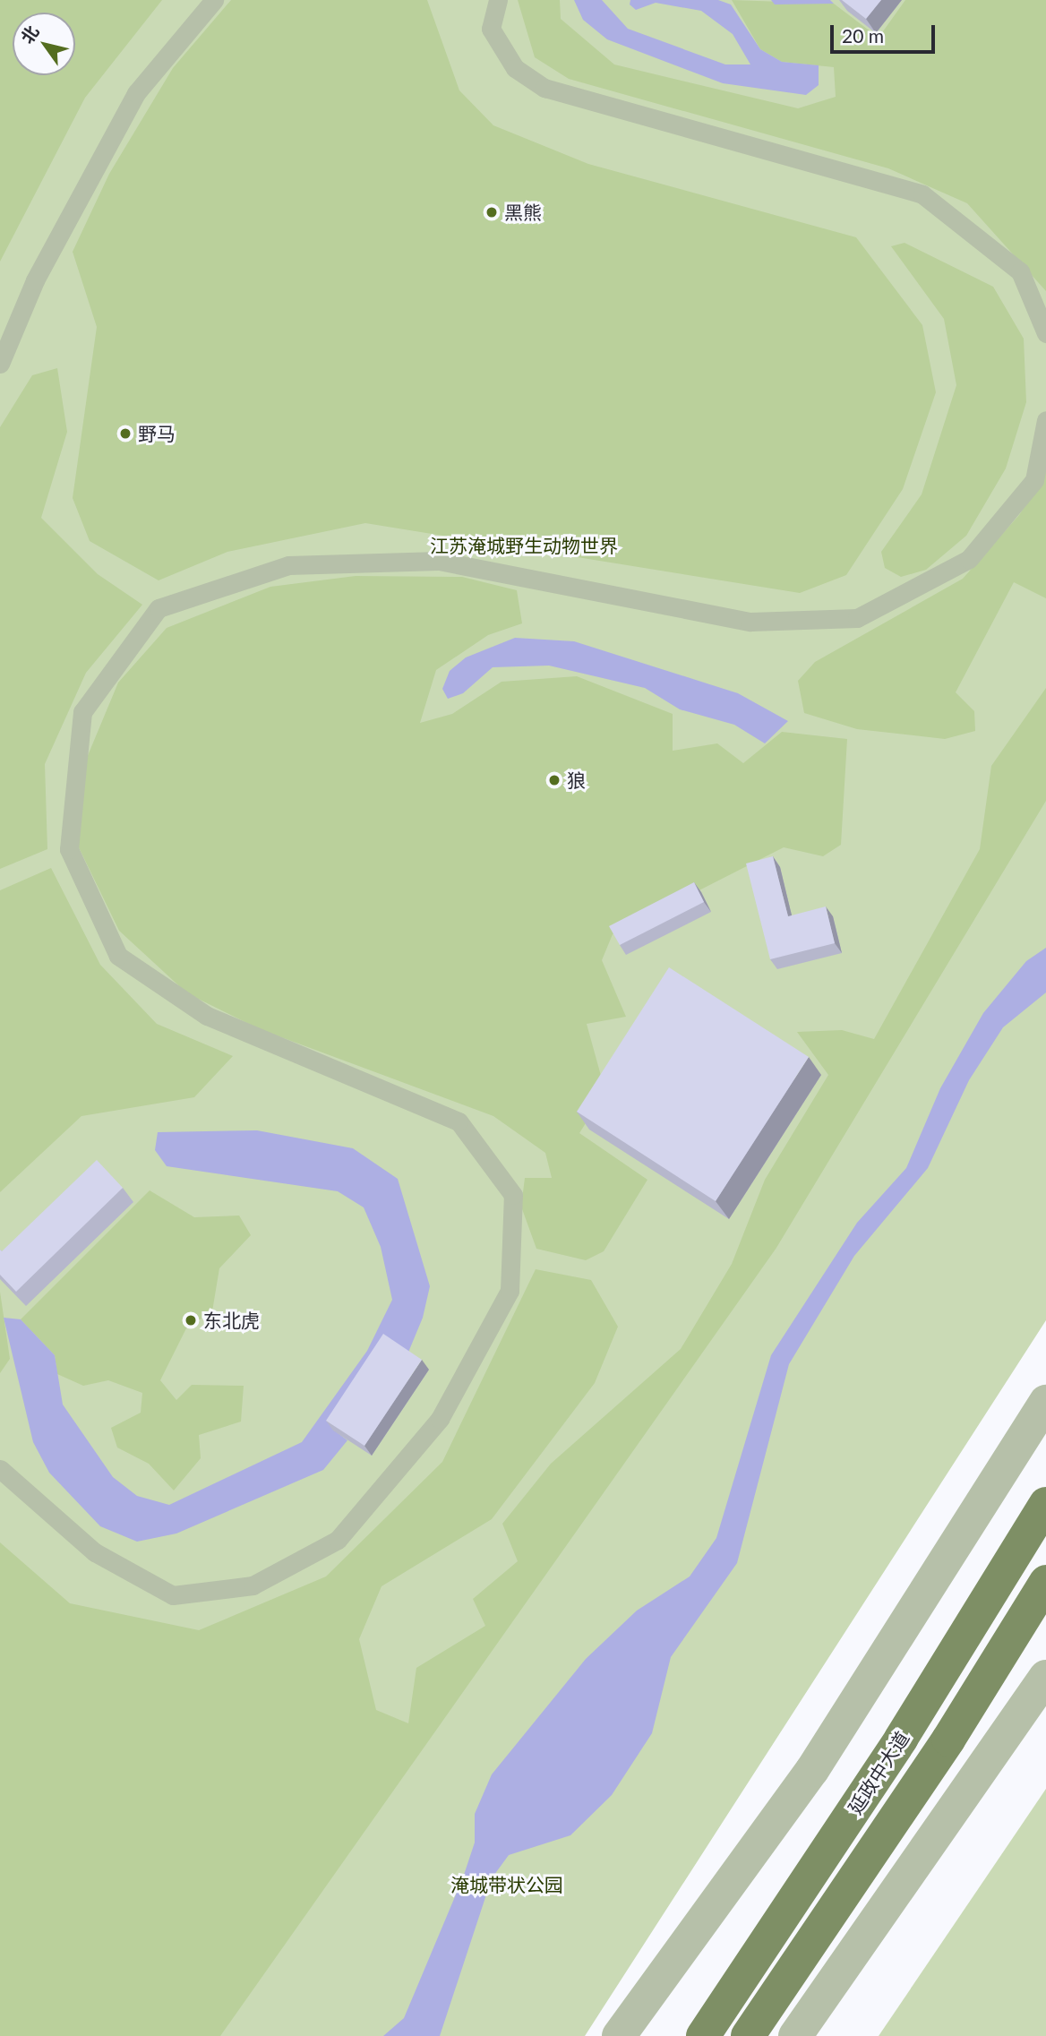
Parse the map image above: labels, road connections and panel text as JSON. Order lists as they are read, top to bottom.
{
  "streets": {
    "main road": ["延政中大道"]
  },
  "parks": ["江苏淹城野生动物世界", "淹城带状公园"],
  "places": [
    "黑熊",
    "野马",
    "狼",
    "东北虎"
  ],
  "scale_bar": "20 m",
  "north": "top left"
}
